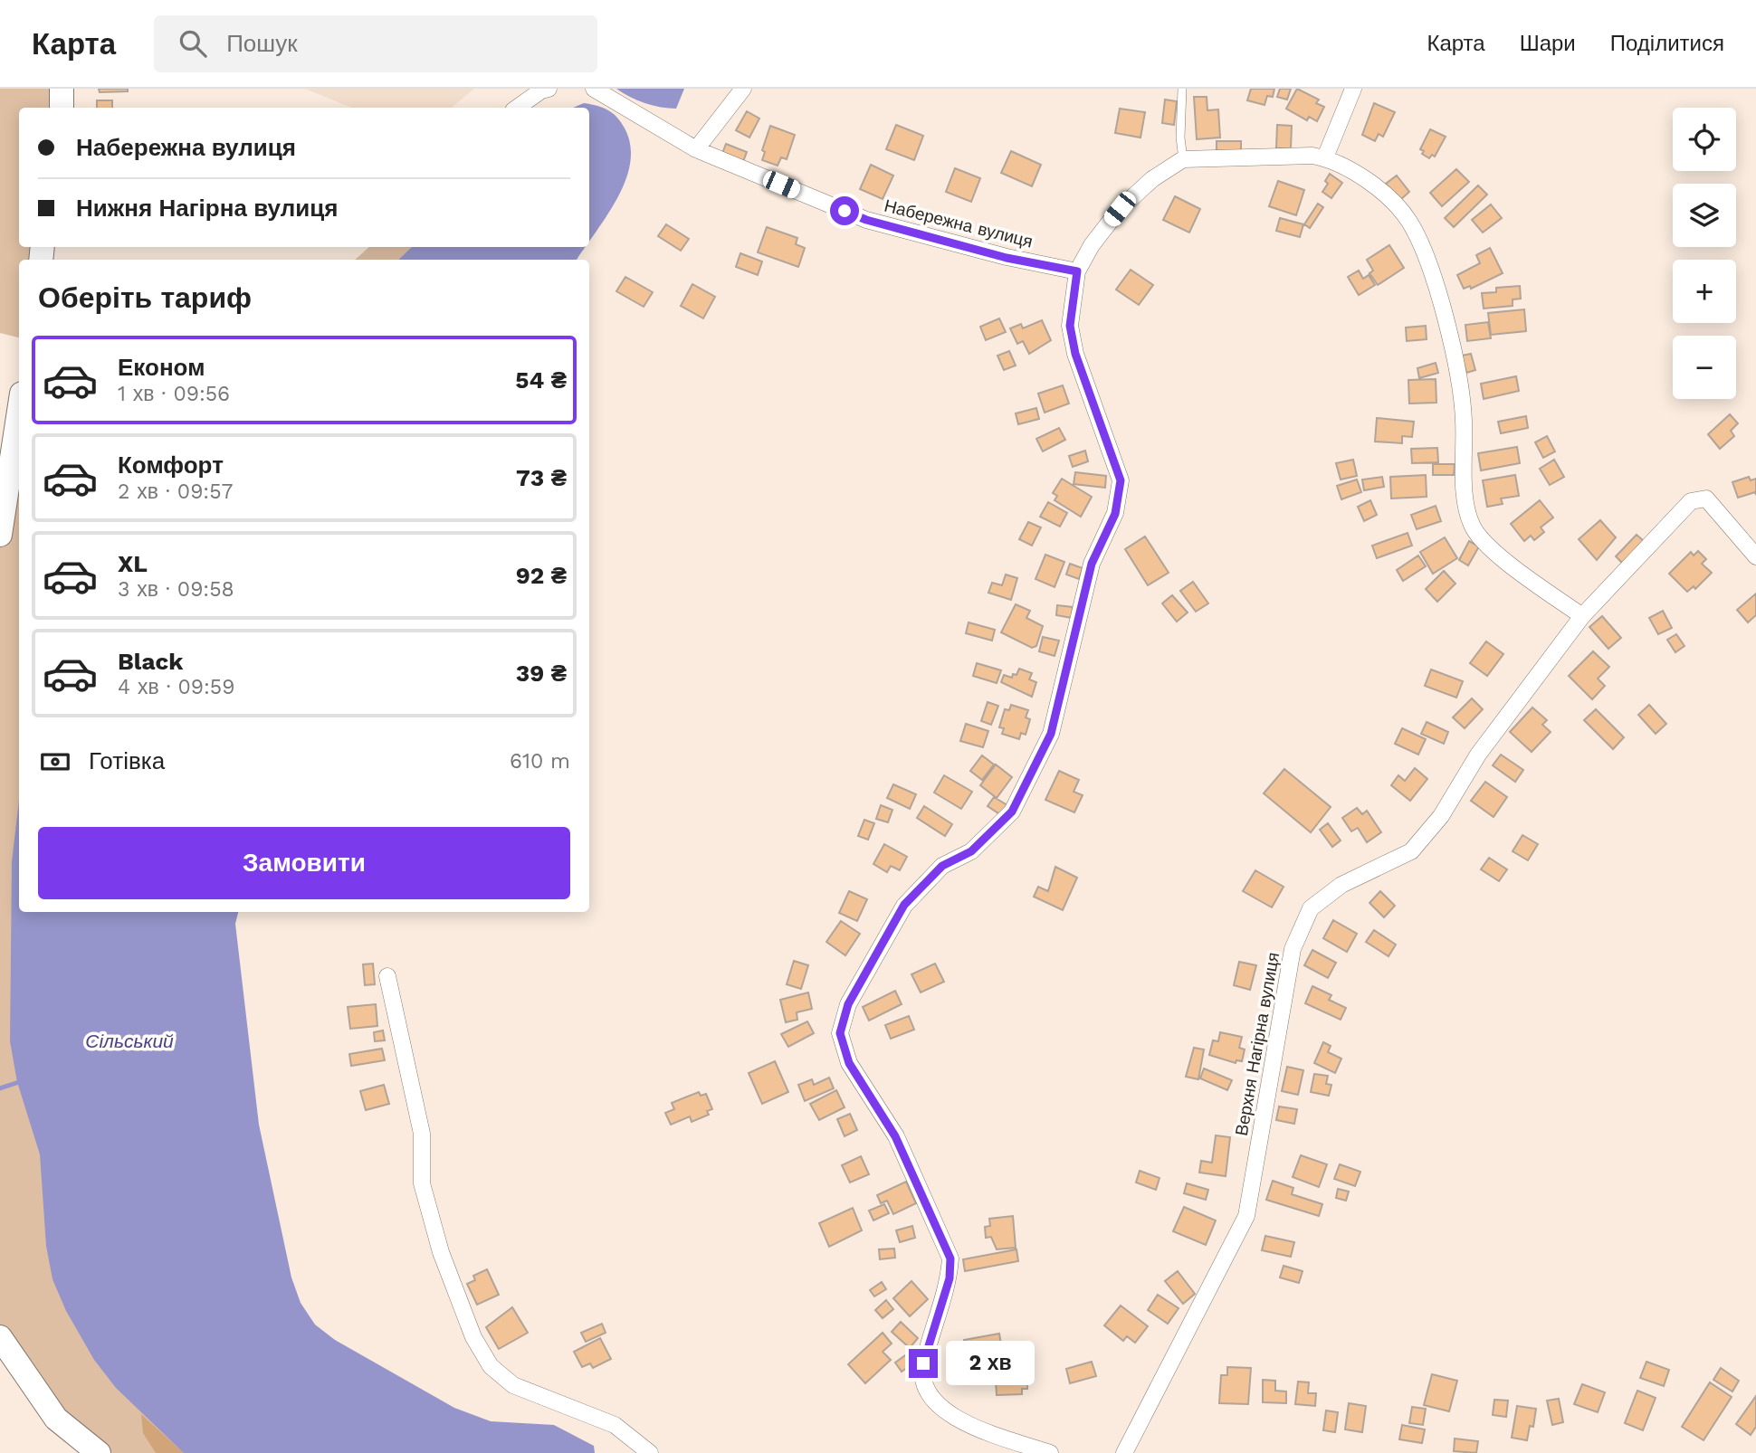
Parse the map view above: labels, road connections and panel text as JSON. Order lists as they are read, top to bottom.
{
  "streets": {
    "street": ["Набережна вулиця", "Верхня Нагірна вулиця"]
  },
  "water": ["Сільський"],
  "page": {
    "header": "Карта",
    "search": "Пошук",
    "nav": ["Карта", "Шари", "Поділитися"],
    "map_buttons": ["+", "−"],
    "banner": ["Набережна вулиця", "Нижня Нагірна вулиця"],
    "heading": "Оберіть тариф",
    "list": [
      {
        "name": "Економ",
        "note": "1 хв · 09:56",
        "value": "54 ₴"
      },
      {
        "name": "Комфорт",
        "note": "2 хв · 09:57",
        "value": "73 ₴"
      },
      {
        "name": "XL",
        "note": "3 хв · 09:58",
        "value": "92 ₴"
      },
      {
        "name": "Black",
        "note": "4 хв · 09:59",
        "value": "39 ₴"
      }
    ],
    "pay": ["Готівка", "610 m"],
    "buttons": "Замовити",
    "bubble": "2 хв"
  }
}
